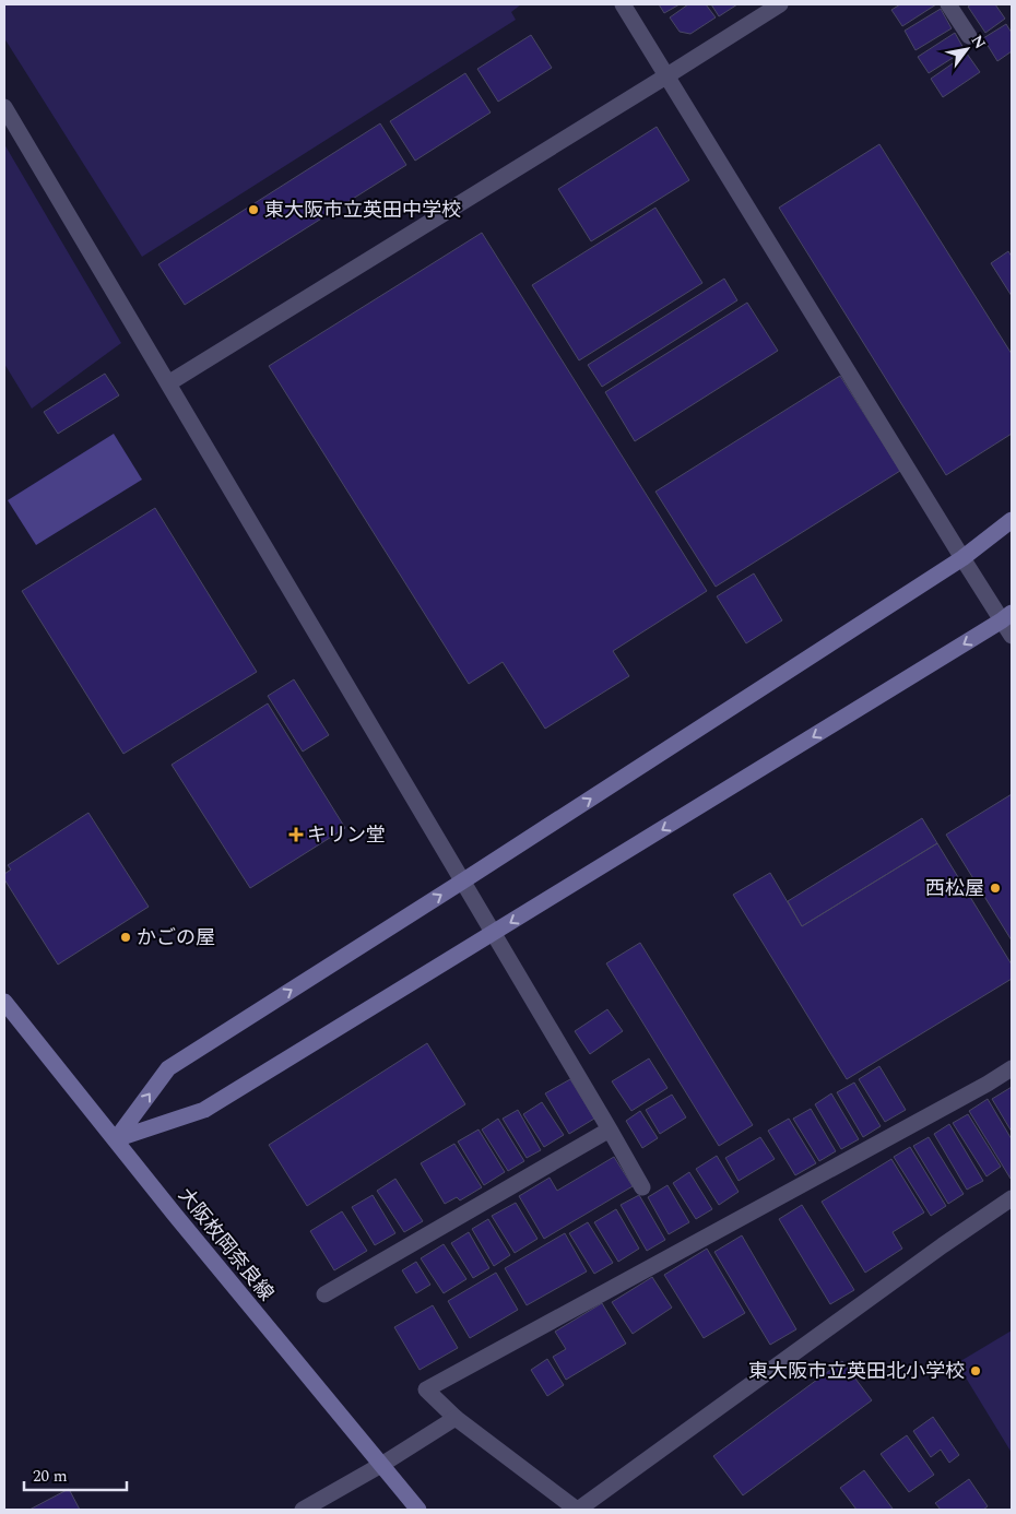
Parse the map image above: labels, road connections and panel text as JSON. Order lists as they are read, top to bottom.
{
  "streets": {
    "street": ["大阪枚岡奈良線"]
  },
  "places": {
    "other": [
      "東大阪市立英田中学校",
      "西松屋",
      "かごの屋",
      "東大阪市立英田北小学校"
    ],
    "health": ["キリン堂"]
  },
  "scale_bar": "20 m",
  "north": "top right"
}
